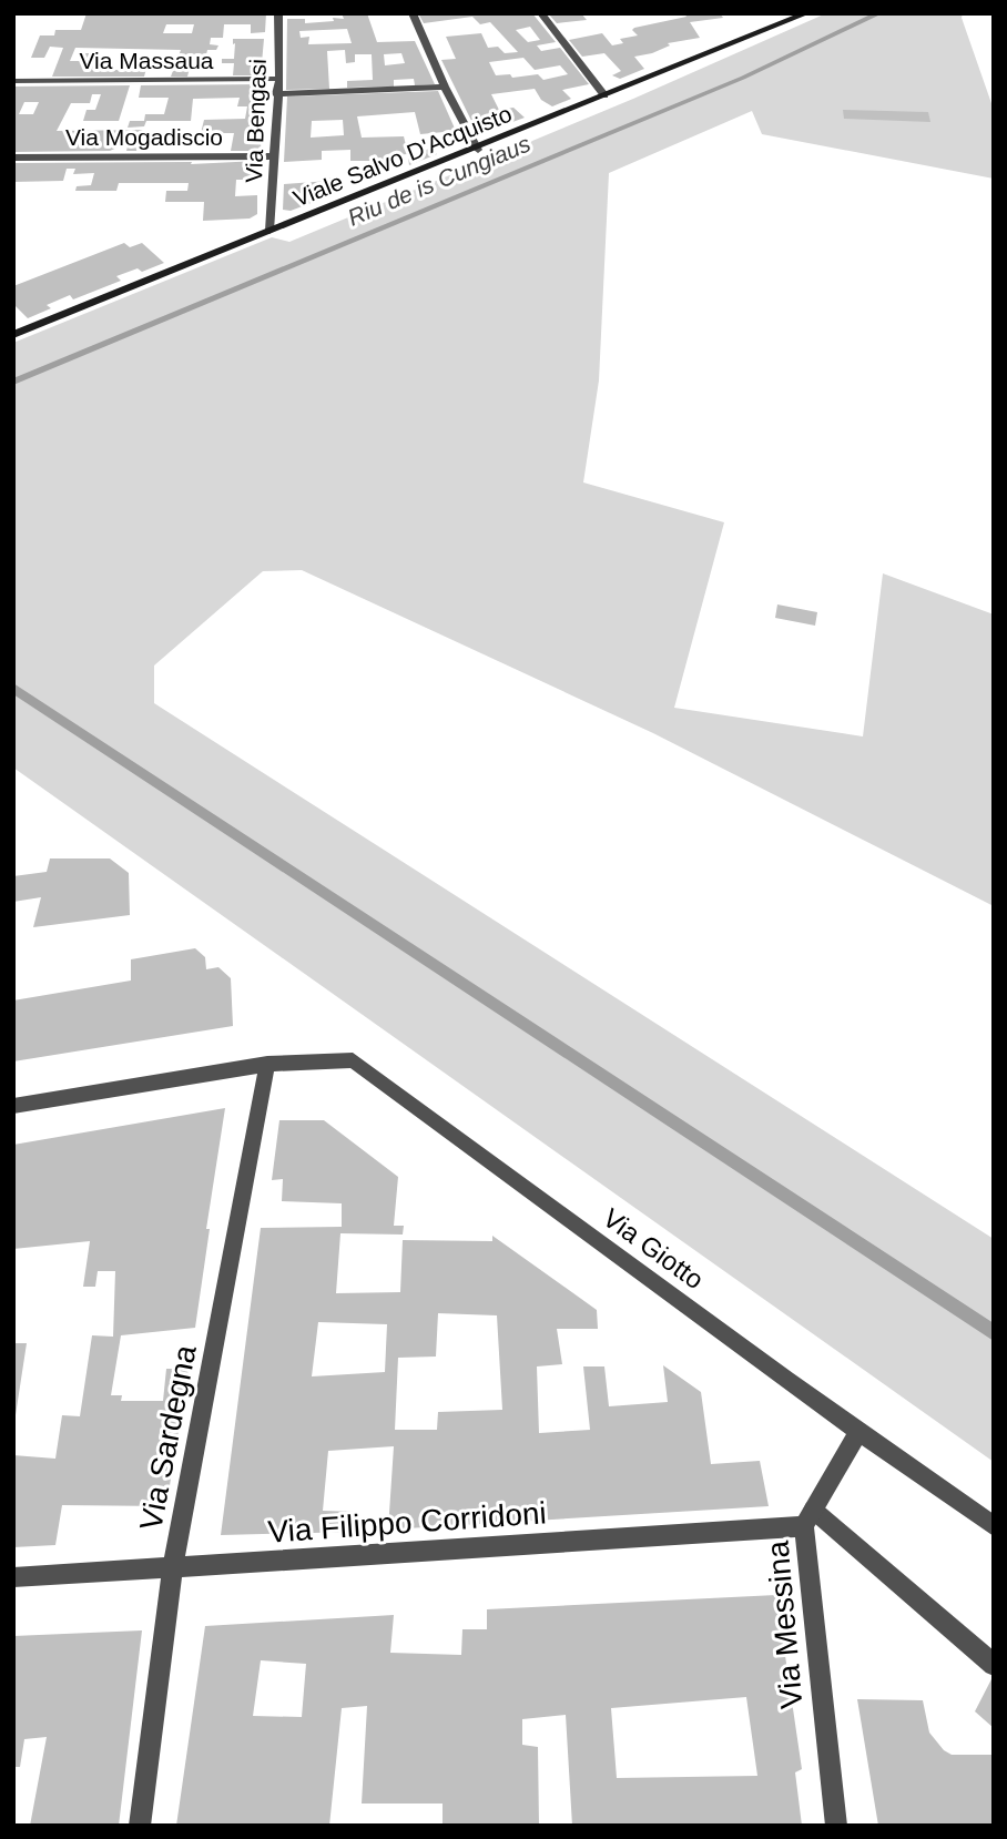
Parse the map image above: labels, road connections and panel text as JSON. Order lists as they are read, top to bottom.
{
  "streets": {
    "street": [
      "Via Massaua",
      "Via Bengasi",
      "Via Mogadiscio",
      "Viale Salvo D'Acquisto",
      "Via Giotto",
      "Via Sardegna",
      "Via Filippo Corridoni",
      "Via Messina"
    ]
  },
  "crossings": [
    ["Via Massaua", "Via Bengasi"],
    ["Via Bengasi", "Via Mogadiscio"],
    ["Via Bengasi", "Viale Salvo D'Acquisto"],
    ["Via Giotto", "Via Sardegna"],
    ["Via Giotto", "Via Messina"],
    ["Via Sardegna", "Via Filippo Corridoni"],
    ["Via Filippo Corridoni", "Via Messina"]
  ],
  "water": ["Riu de is Cungiaus"]
}
